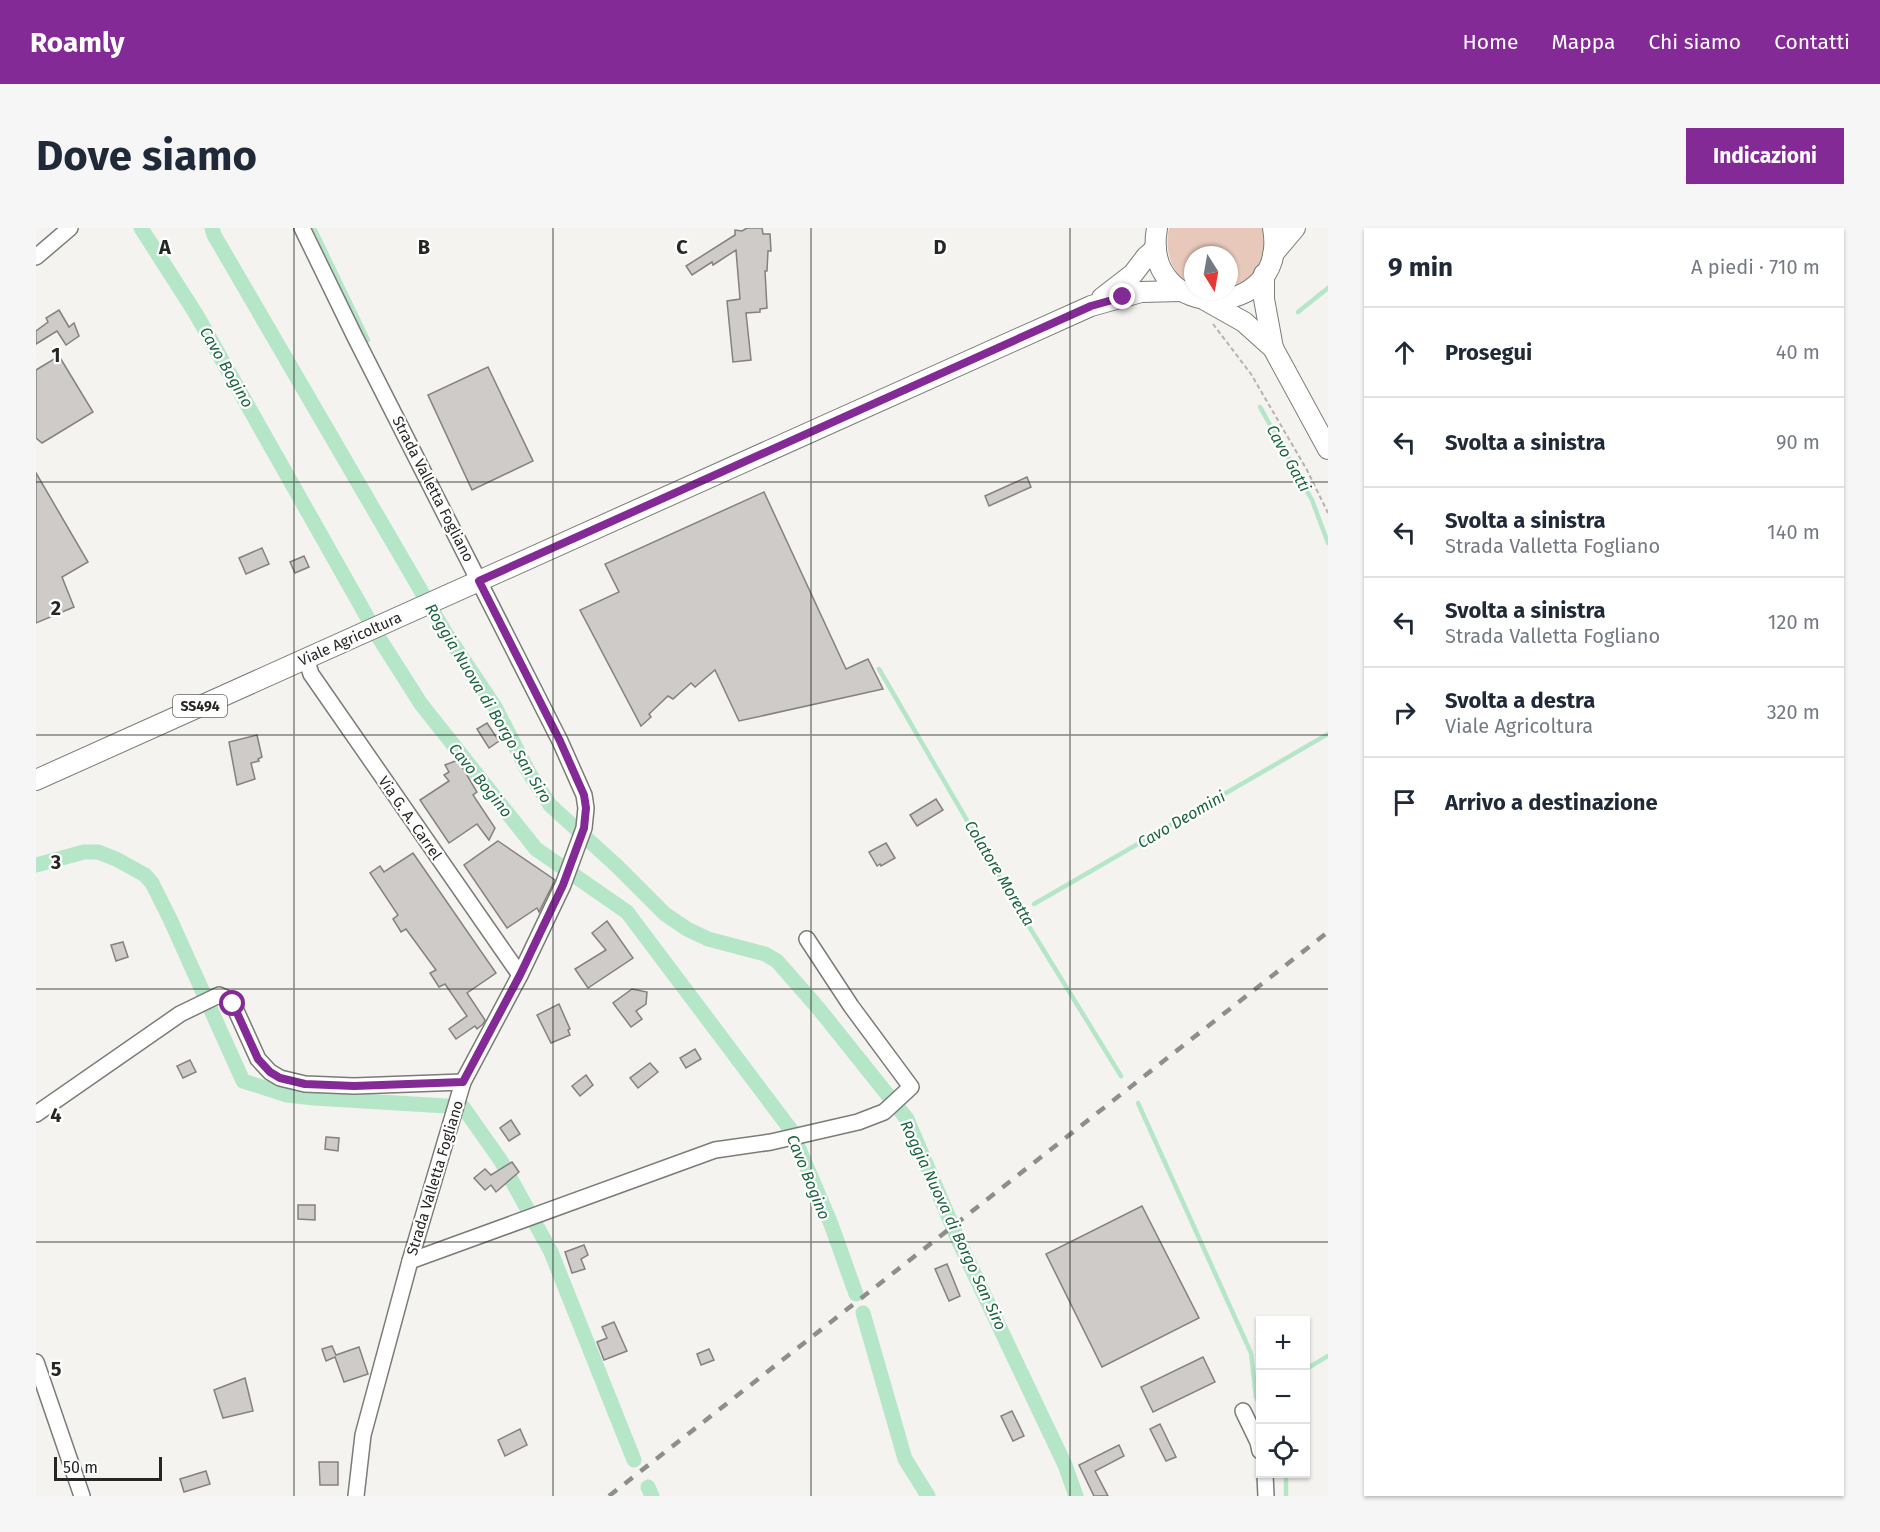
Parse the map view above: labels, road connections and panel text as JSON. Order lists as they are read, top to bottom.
{
  "streets": {
    "main road": ["Viale Agricoltura", "SS494"],
    "street": ["Strada Valletta Fogliano", "Via G. A. Carrel"]
  },
  "crossings": [
    ["Strada Valletta Fogliano", "Viale Agricoltura"],
    ["Strada Valletta Fogliano", "Via G. A. Carrel"],
    ["Viale Agricoltura", "Via G. A. Carrel"]
  ],
  "water": [
    "Cavo Bogino",
    "Cavo Gatti",
    "Roggia Nuova di Borgo San Siro",
    "Cavo Deomini",
    "Colatore Moretta"
  ],
  "scale_bar": "50 m",
  "north": "bottom",
  "page": {
    "header": "Roamly",
    "nav": [
      "Home",
      "Mappa",
      "Chi siamo",
      "Contatti"
    ],
    "buttons": "Indicazioni",
    "title": "Dove siamo",
    "heading": ["9 min", "A piedi · 710 m"],
    "list": [
      ["Prosegui", "40 m"],
      ["Svolta a sinistra", "90 m"],
      ["Svolta a sinistra", "Strada Valletta Fogliano", "140 m"],
      ["Svolta a sinistra", "Strada Valletta Fogliano", "120 m"],
      ["Svolta a destra", "Viale Agricoltura", "320 m"],
      "Arrivo a destinazione"
    ],
    "map_buttons": ["+", "−"],
    "scale": "50 m"
  },
  "grid": {
    "columns": [
      "A",
      "B",
      "C",
      "D"
    ],
    "rows": [
      "1",
      "2",
      "3",
      "4",
      "5"
    ]
  }
}
